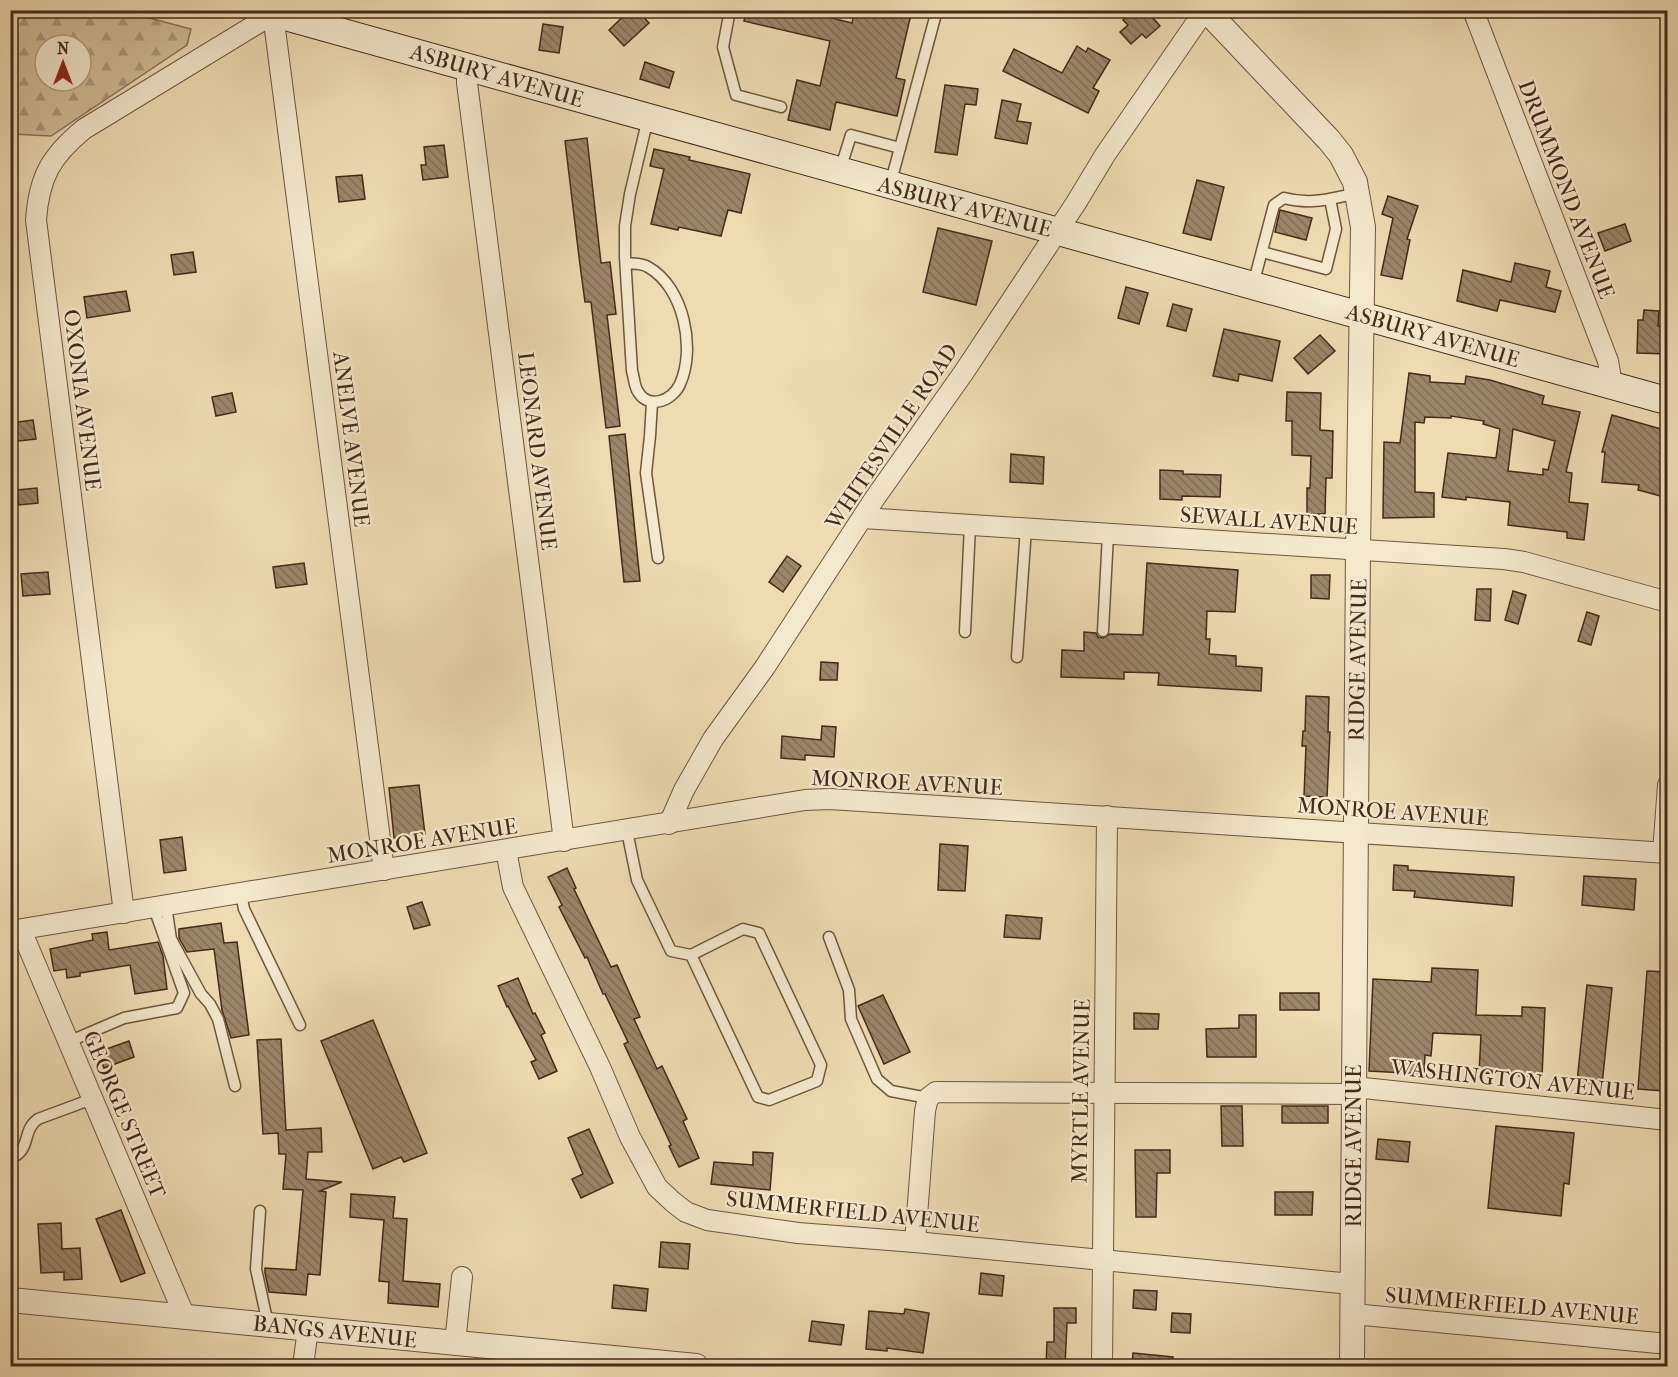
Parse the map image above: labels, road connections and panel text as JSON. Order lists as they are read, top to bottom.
{
  "streets": {
    "main road": ["ASBURY AVENUE"],
    "street": [
      "DRUMMOND AVENUE",
      "OXONIA AVENUE",
      "WHITESVILLE ROAD",
      "ANELVE AVENUE",
      "LEONARD AVENUE",
      "SEWALL AVENUE",
      "RIDGE AVENUE",
      "MONROE AVENUE",
      "WASHINGTON AVENUE",
      "MYRTLE AVENUE",
      "GEORGE STREET",
      "SUMMERFIELD AVENUE",
      "BANGS AVENUE"
    ]
  },
  "crossings": [
    ["ASBURY AVENUE", "DRUMMOND AVENUE"],
    ["ASBURY AVENUE", "OXONIA AVENUE"],
    ["ASBURY AVENUE", "WHITESVILLE ROAD"],
    ["ASBURY AVENUE", "ANELVE AVENUE"],
    ["ASBURY AVENUE", "LEONARD AVENUE"],
    ["ASBURY AVENUE", "RIDGE AVENUE"],
    ["OXONIA AVENUE", "ANELVE AVENUE"],
    ["OXONIA AVENUE", "MONROE AVENUE"],
    ["WHITESVILLE ROAD", "SEWALL AVENUE"],
    ["WHITESVILLE ROAD", "RIDGE AVENUE"],
    ["WHITESVILLE ROAD", "MONROE AVENUE"],
    ["ANELVE AVENUE", "MONROE AVENUE"],
    ["LEONARD AVENUE", "MONROE AVENUE"],
    ["SEWALL AVENUE", "RIDGE AVENUE"],
    ["RIDGE AVENUE", "MONROE AVENUE"],
    ["RIDGE AVENUE", "WASHINGTON AVENUE"],
    ["RIDGE AVENUE", "SUMMERFIELD AVENUE"],
    ["MONROE AVENUE", "MYRTLE AVENUE"],
    ["MONROE AVENUE", "GEORGE STREET"],
    ["MONROE AVENUE", "SUMMERFIELD AVENUE"],
    ["WASHINGTON AVENUE", "MYRTLE AVENUE"],
    ["MYRTLE AVENUE", "SUMMERFIELD AVENUE"],
    ["GEORGE STREET", "BANGS AVENUE"]
  ],
  "north": "top"
}
